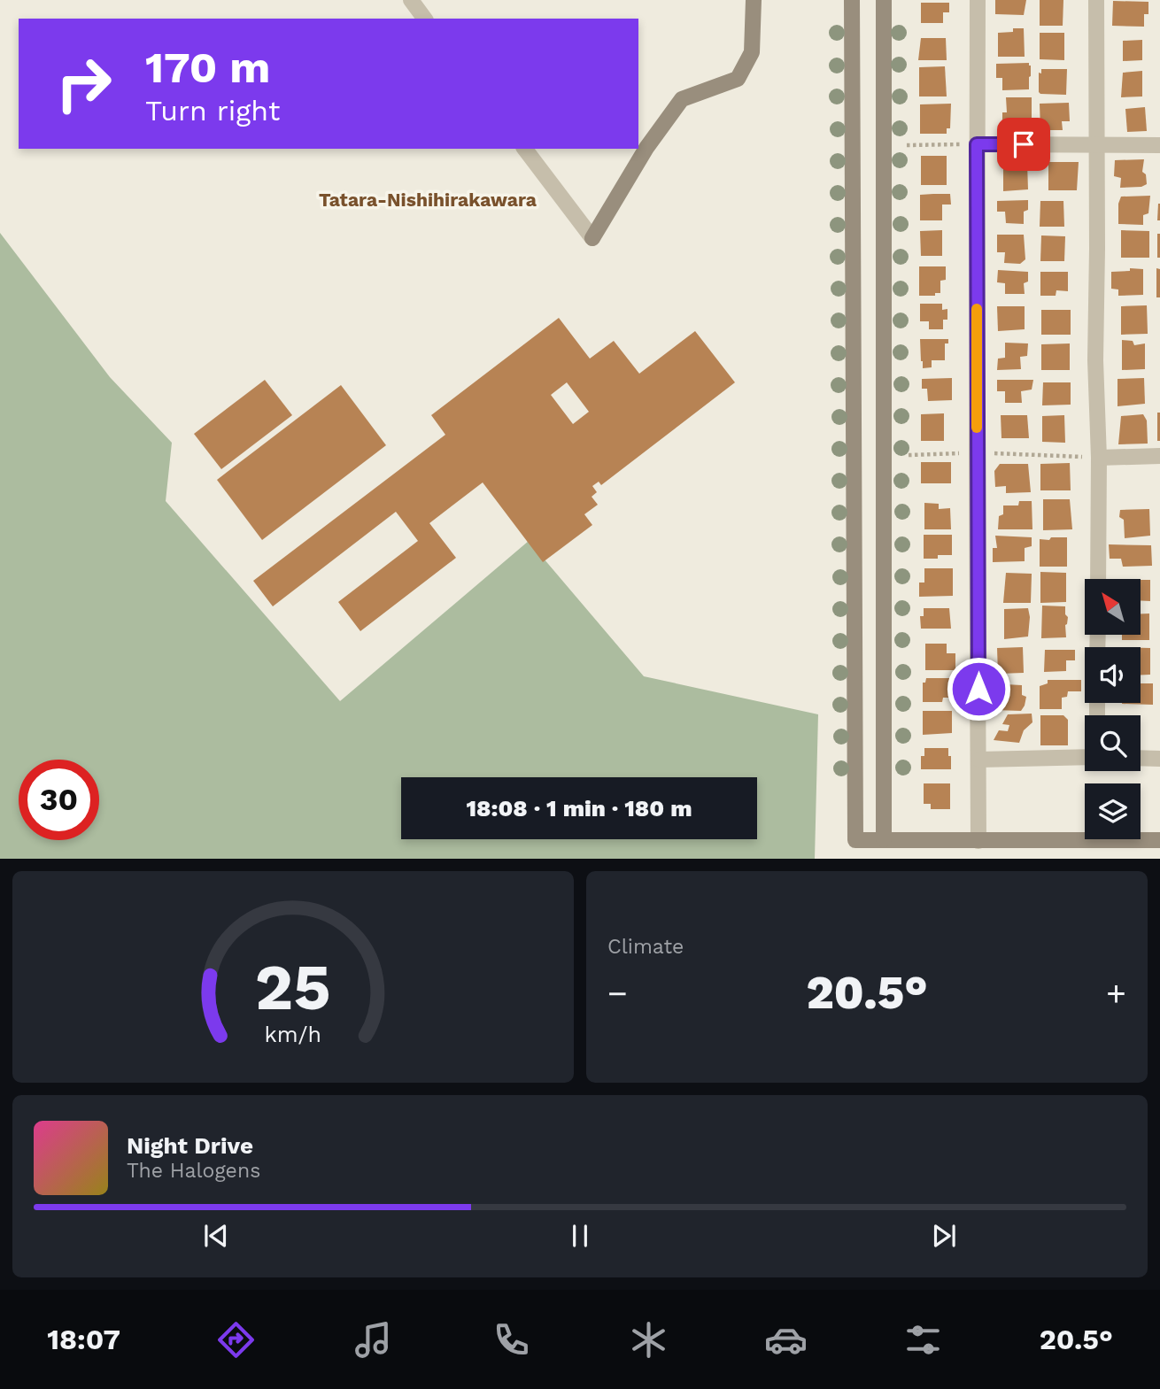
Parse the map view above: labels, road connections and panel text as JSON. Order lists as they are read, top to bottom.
{
  "districts": ["Tatara-Nishihirakawara"],
  "north": "top left",
  "page": {
    "turn": ["170 m", "Turn right"],
    "limit": "30",
    "trip": "18:08 · 1 min · 180 m",
    "tile": "Climate",
    "heat": ["−", "20.5°", "+"],
    "song": ["Night Drive", "The Halogens"],
    "tabs": ["18:07", "20.5°"],
    "gauge": ["25", "km/h"]
  }
}
